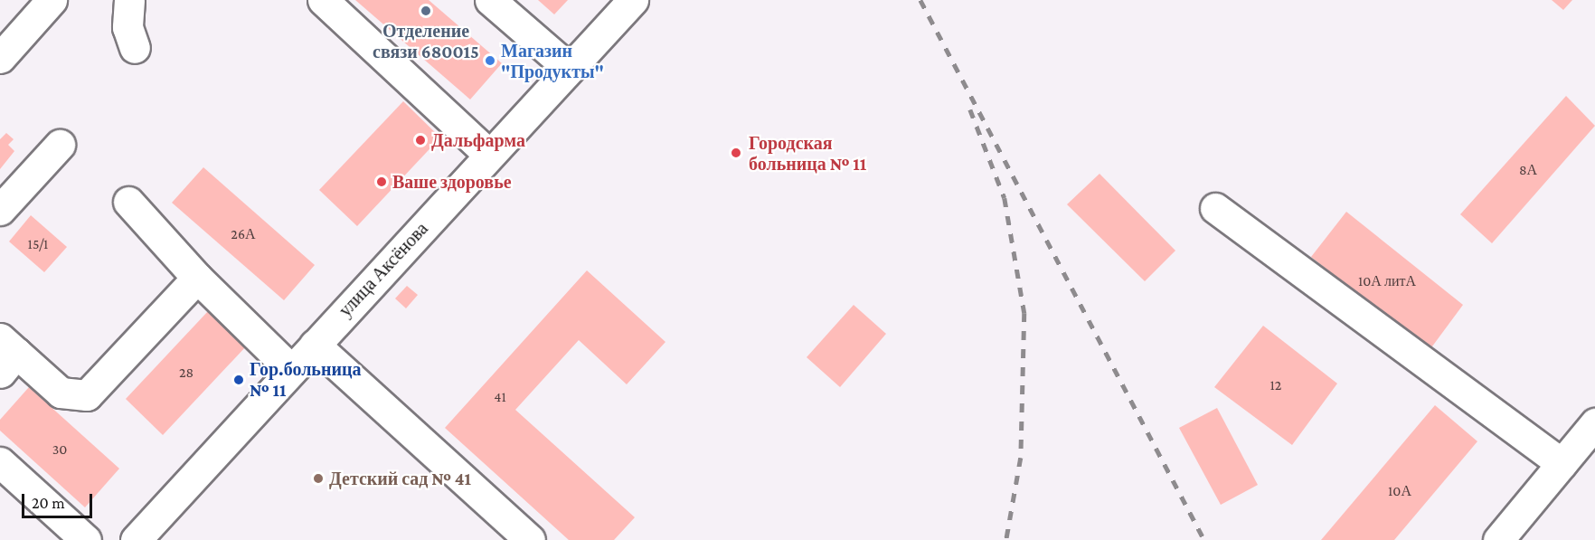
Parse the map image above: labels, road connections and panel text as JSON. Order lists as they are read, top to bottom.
{
  "streets": {
    "street": ["улица Аксёнова"]
  },
  "places": [
    "Отделение связи 680015",
    "Магазин \"Продукты\"",
    "Дальфарма",
    "Городская больница № 11",
    "Ваше здоровье",
    "Гор.больница № 11",
    "Детский сад № 41"
  ],
  "house_numbers": [
    "8А",
    "26А",
    "15/1",
    "10А литА",
    "28",
    "12",
    "41",
    "30",
    "10А"
  ],
  "scale_bar": "20 m"
}
